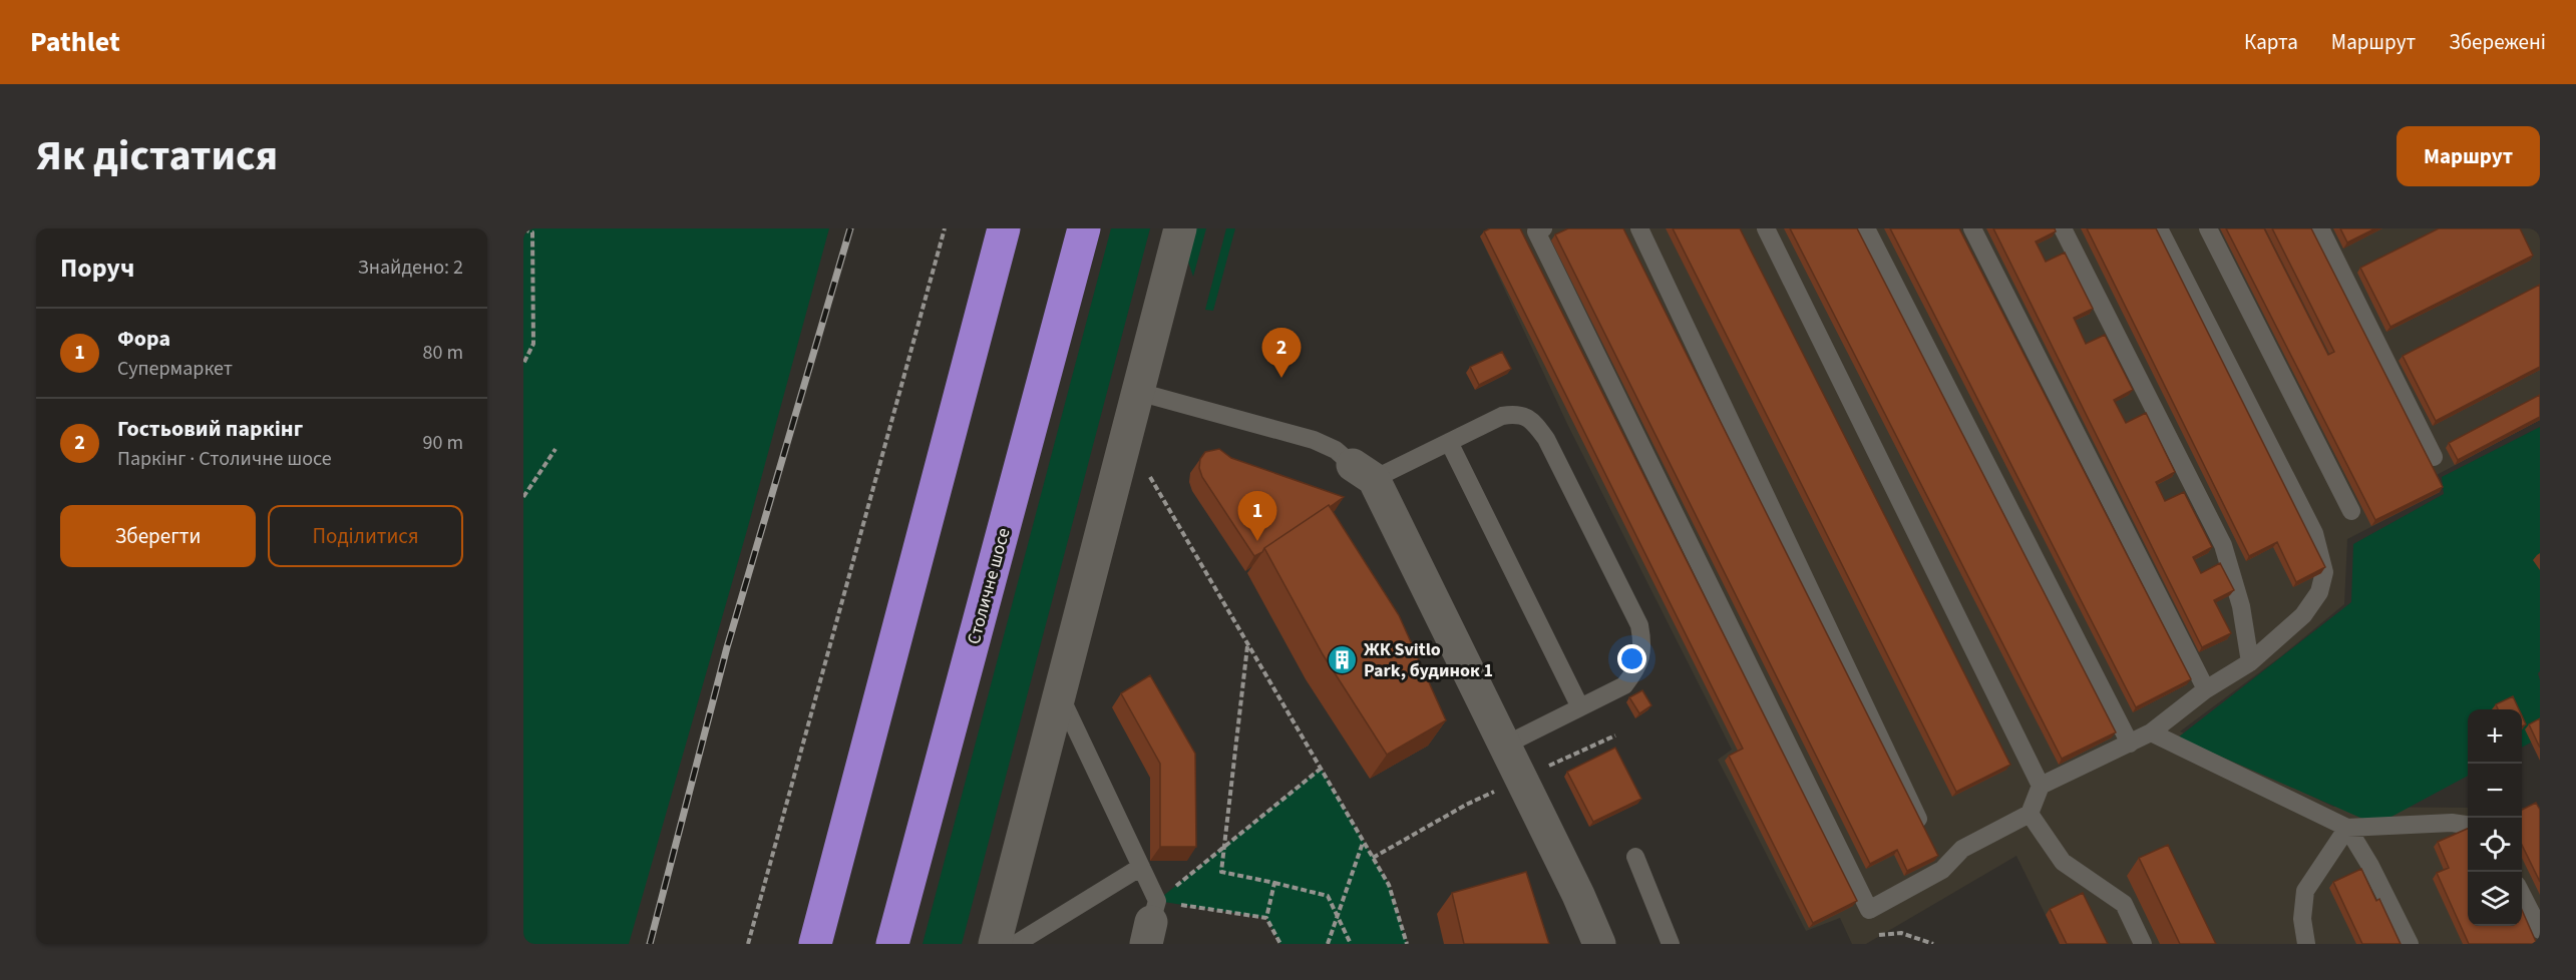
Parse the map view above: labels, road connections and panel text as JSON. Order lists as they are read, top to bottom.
{
  "streets": {
    "highway": ["Столичне шосе"]
  },
  "places": {
    "building": ["ЖК Svitlo Park, будинок 1"]
  },
  "page": {
    "header": "Pathlet",
    "nav": ["Карта", "Маршрут", "Збережені"],
    "title": "Як дістатися",
    "buttons": [
      "Маршрут",
      ["Зберегти", "Поділитися"]
    ],
    "heading": ["Поруч", "Знайдено: 2"],
    "list": [
      {
        "mark": "1",
        "name": "Фора",
        "note": "Супермаркет",
        "value": "80 m"
      },
      {
        "mark": "2",
        "name": "Гостьовий паркінг",
        "note": "Паркінг · Столичне шосе",
        "value": "90 m"
      }
    ],
    "pins": ["2", "1"],
    "map_buttons": ["+", "−"]
  }
}
